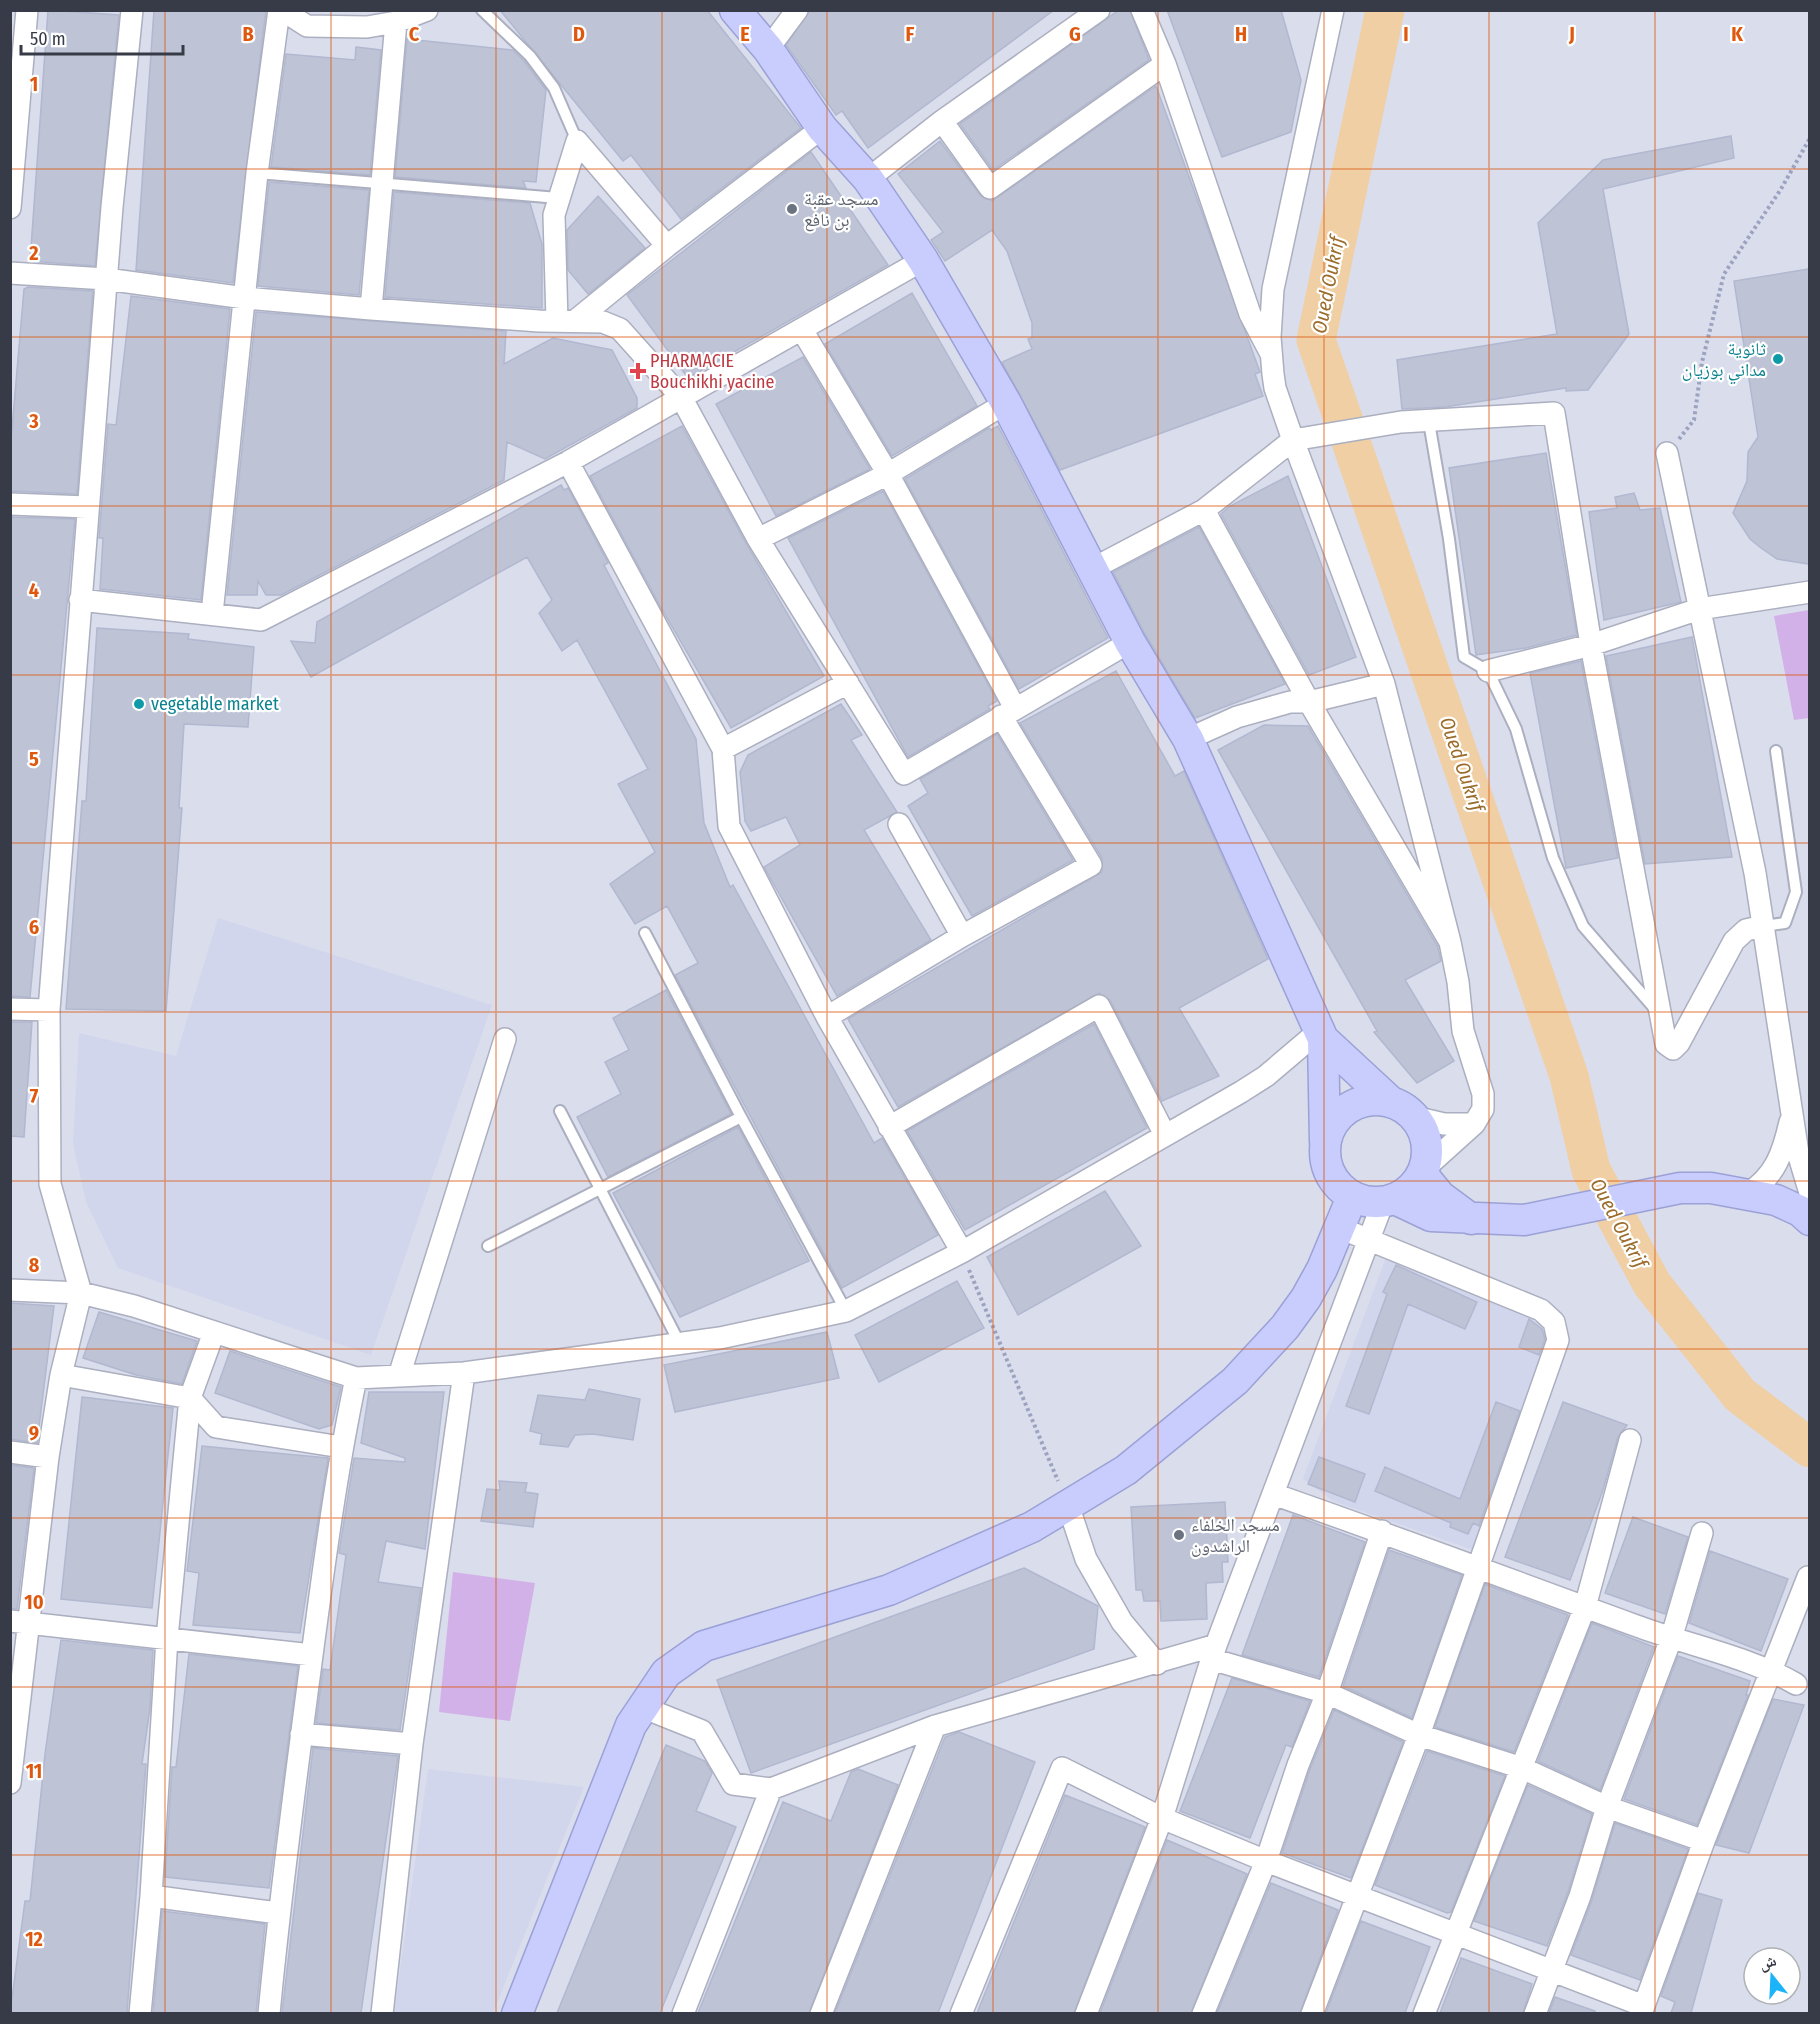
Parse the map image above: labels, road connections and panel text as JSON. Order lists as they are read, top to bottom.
{
  "water": ["Oued Oukrif"],
  "places": {
    "other": [
      "مسجد عقبة بن نافع",
      "ثانوية مداني بوزيان",
      "vegetable market",
      "مسجد الخلفاء الراشدون"
    ],
    "health": ["PHARMACIE Bouchikhi yacine"]
  },
  "scale_bar": "50 m",
  "north": "top",
  "grid": {
    "columns": [
      "B",
      "C",
      "D",
      "E",
      "F",
      "G",
      "H",
      "I",
      "J",
      "K"
    ],
    "rows": [
      "1",
      "2",
      "3",
      "4",
      "5",
      "6",
      "7",
      "8",
      "9",
      "10",
      "11",
      "12"
    ]
  }
}
